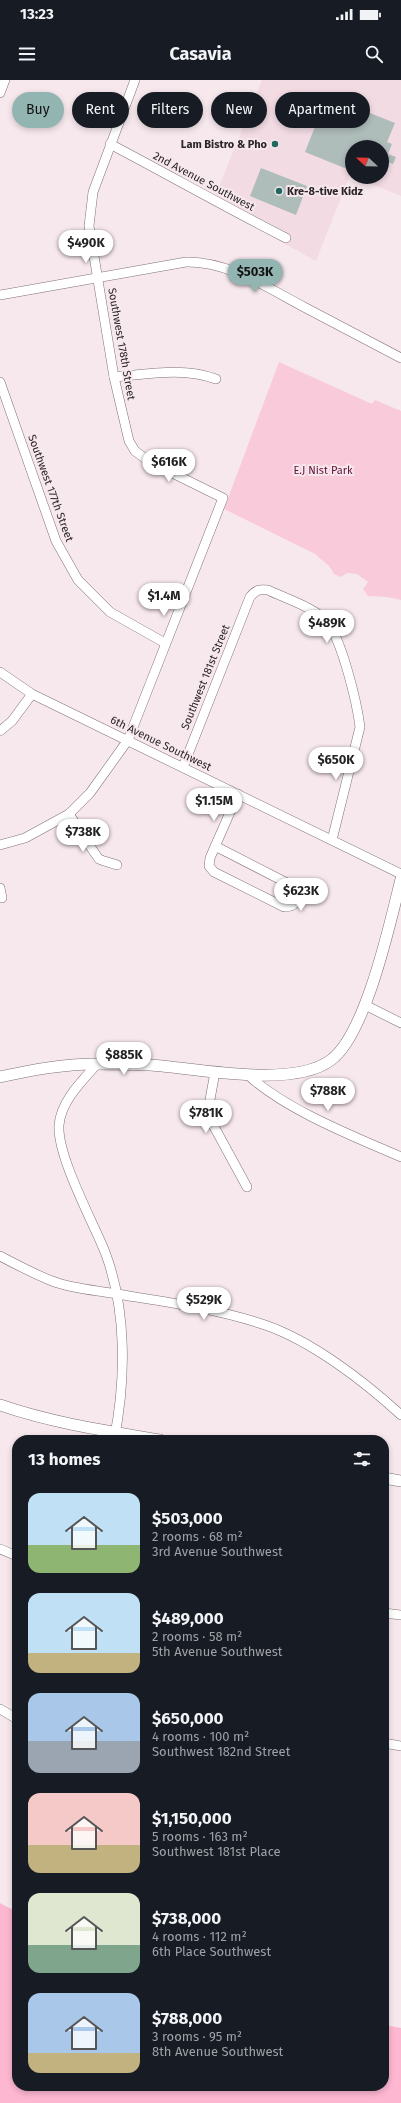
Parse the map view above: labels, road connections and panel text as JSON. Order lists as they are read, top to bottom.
{
  "streets": {
    "street": [
      "2nd Avenue Southwest",
      "Southwest 178th Street",
      "Southwest 177th Street",
      "Southwest 181st Street",
      "6th Avenue Southwest"
    ]
  },
  "crossings": [
    ["2nd Avenue Southwest", "Southwest 178th Street"],
    ["Southwest 178th Street", "Southwest 177th Street"],
    ["Southwest 181st Street", "6th Avenue Southwest"]
  ],
  "parks": ["E.J Nist Park"],
  "places": ["Lam Bistro & Pho", "Kre-8-tive Kidz"],
  "north": "left",
  "page": {
    "status": "13:23",
    "header": "Casavia",
    "chip": [
      "Buy",
      "Rent",
      "Filters",
      "New",
      "Apartment"
    ],
    "price": [
      "$490K",
      "$503K",
      "$616K",
      "$1.4M",
      "$489K",
      "$650K",
      "$1.15M",
      "$738K",
      "$623K",
      "$885K",
      "$788K",
      "$781K",
      "$529K"
    ],
    "heading": "13 homes",
    "list": [
      {
        "name": "$503,000",
        "note": "2 rooms · 68 m² · 3rd Avenue Southwest"
      },
      {
        "name": "$489,000",
        "note": "2 rooms · 58 m² · 5th Avenue Southwest"
      },
      {
        "name": "$650,000",
        "note": "4 rooms · 100 m² · Southwest 182nd Street"
      },
      {
        "name": "$1,150,000",
        "note": "5 rooms · 163 m² · Southwest 181st Place"
      },
      {
        "name": "$738,000",
        "note": "4 rooms · 112 m² · 6th Place Southwest"
      },
      {
        "name": "$788,000",
        "note": "3 rooms · 95 m² · 8th Avenue Southwest"
      }
    ]
  }
}
